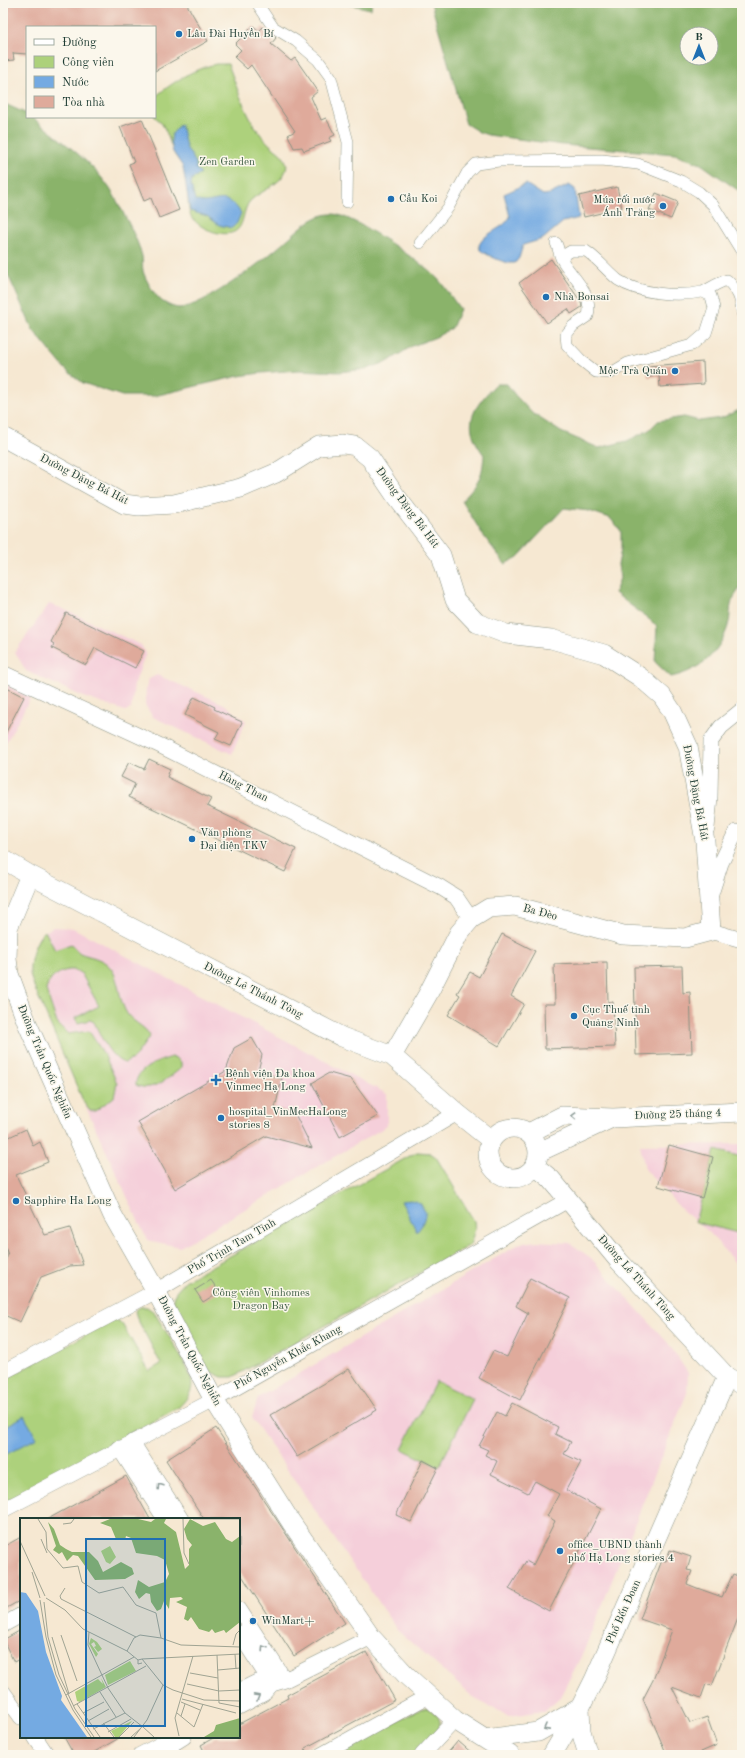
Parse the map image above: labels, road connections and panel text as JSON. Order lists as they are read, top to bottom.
{
  "streets": {
    "street": [
      "Đường Đặng Bá Hát",
      "Hàng Than",
      "Ba Đèo",
      "Đường Lê Thánh Tông",
      "Đường Trần Quốc Nghiễn",
      "Đường 25 tháng 4",
      "Phố Trịnh Tam Tỉnh",
      "Phố Nguyễn Khắc Khang",
      "Phố Bến Đoan"
    ]
  },
  "crossings": [
    ["Đường Đặng Bá Hát", "Ba Đèo"],
    ["Hàng Than", "Ba Đèo"],
    ["Ba Đèo", "Đường Lê Thánh Tông"],
    ["Đường Lê Thánh Tông", "Đường Trần Quốc Nghiễn"],
    ["Đường Lê Thánh Tông", "Đường 25 tháng 4"],
    ["Đường Lê Thánh Tông", "Phố Trịnh Tam Tỉnh"],
    ["Đường Lê Thánh Tông", "Phố Nguyễn Khắc Khang"],
    ["Đường Lê Thánh Tông", "Phố Bến Đoan"],
    ["Đường Trần Quốc Nghiễn", "Phố Trịnh Tam Tỉnh"],
    ["Đường Trần Quốc Nghiễn", "Phố Nguyễn Khắc Khang"]
  ],
  "parks": ["Zen Garden", "Công viên Vinhomes Dragon Bay"],
  "places": {
    "other": [
      "Lâu Đài Huyền Bí",
      "Cầu Koi",
      "Múa rối nước Ánh Trăng",
      "Nhà Bonsai",
      "Mộc Trà Quán",
      "Văn phòng Đại diện TKV",
      "Cục Thuế tỉnh Quảng Ninh",
      "hospital_VinMecHaLong stories 8",
      "Sapphire Ha Long",
      "office_UBND thành phố Hạ Long stories 4",
      "WinMart+"
    ],
    "health": ["Bệnh viện Đa khoa Vinmec Hạ Long"]
  },
  "legend": [
    "Đường",
    "Công viên",
    "Nước",
    "Tòa nhà"
  ],
  "north": "top"
}
